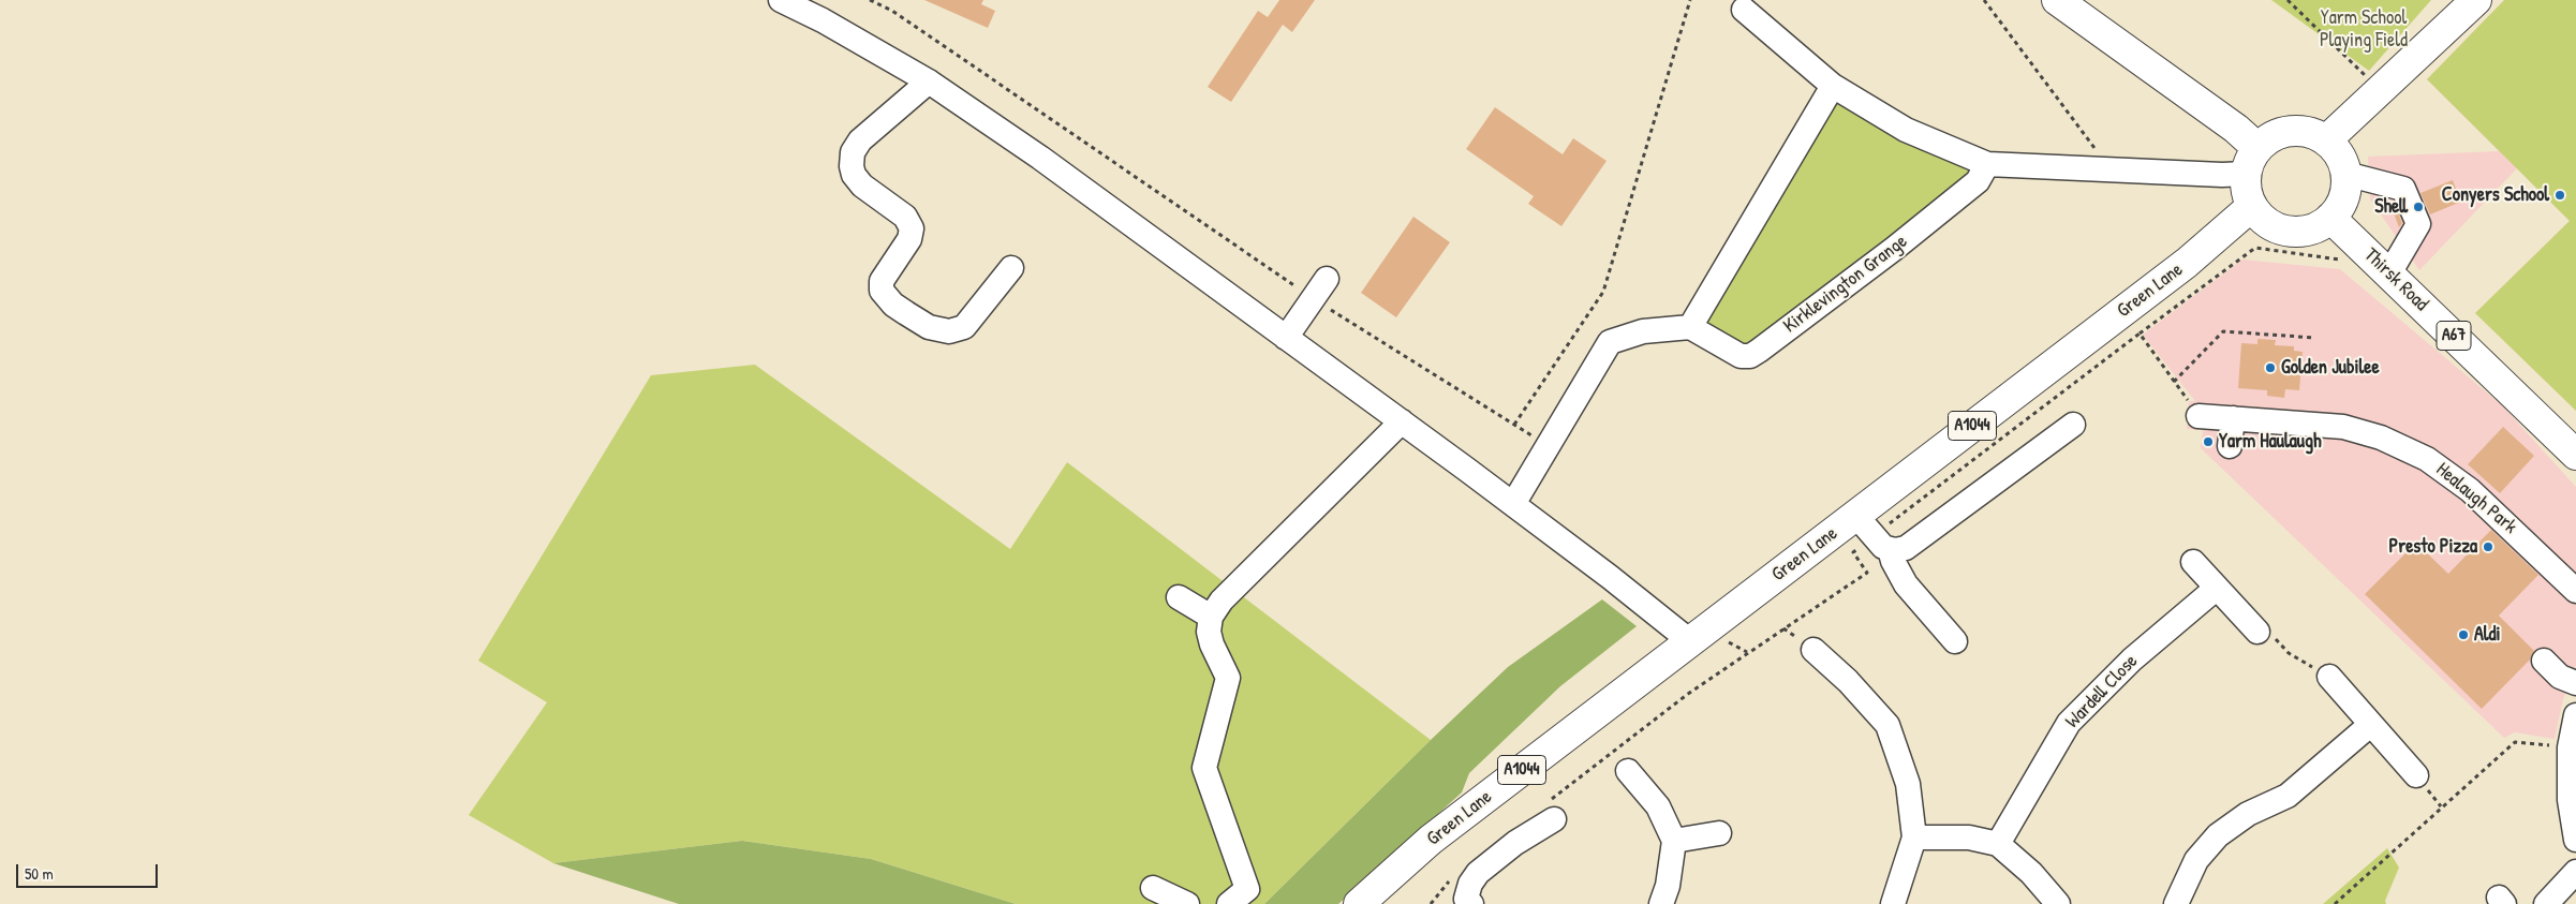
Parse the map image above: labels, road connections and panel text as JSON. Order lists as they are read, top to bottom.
{
  "streets": {
    "main road": [
      "Thirsk Road",
      "Green Lane",
      "A67",
      "A1044"
    ],
    "street": ["Kirklevington Grange", "Healaugh Park", "Wardell Close"]
  },
  "crossings": [
    ["Thirsk Road", "Green Lane"]
  ],
  "parks": ["Yarm School Playing Field"],
  "places": [
    "Conyers School",
    "Shell",
    "Golden Jubilee",
    "Yarm Haulaugh",
    "Presto Pizza",
    "Aldi"
  ],
  "scale_bar": "50 m"
}
